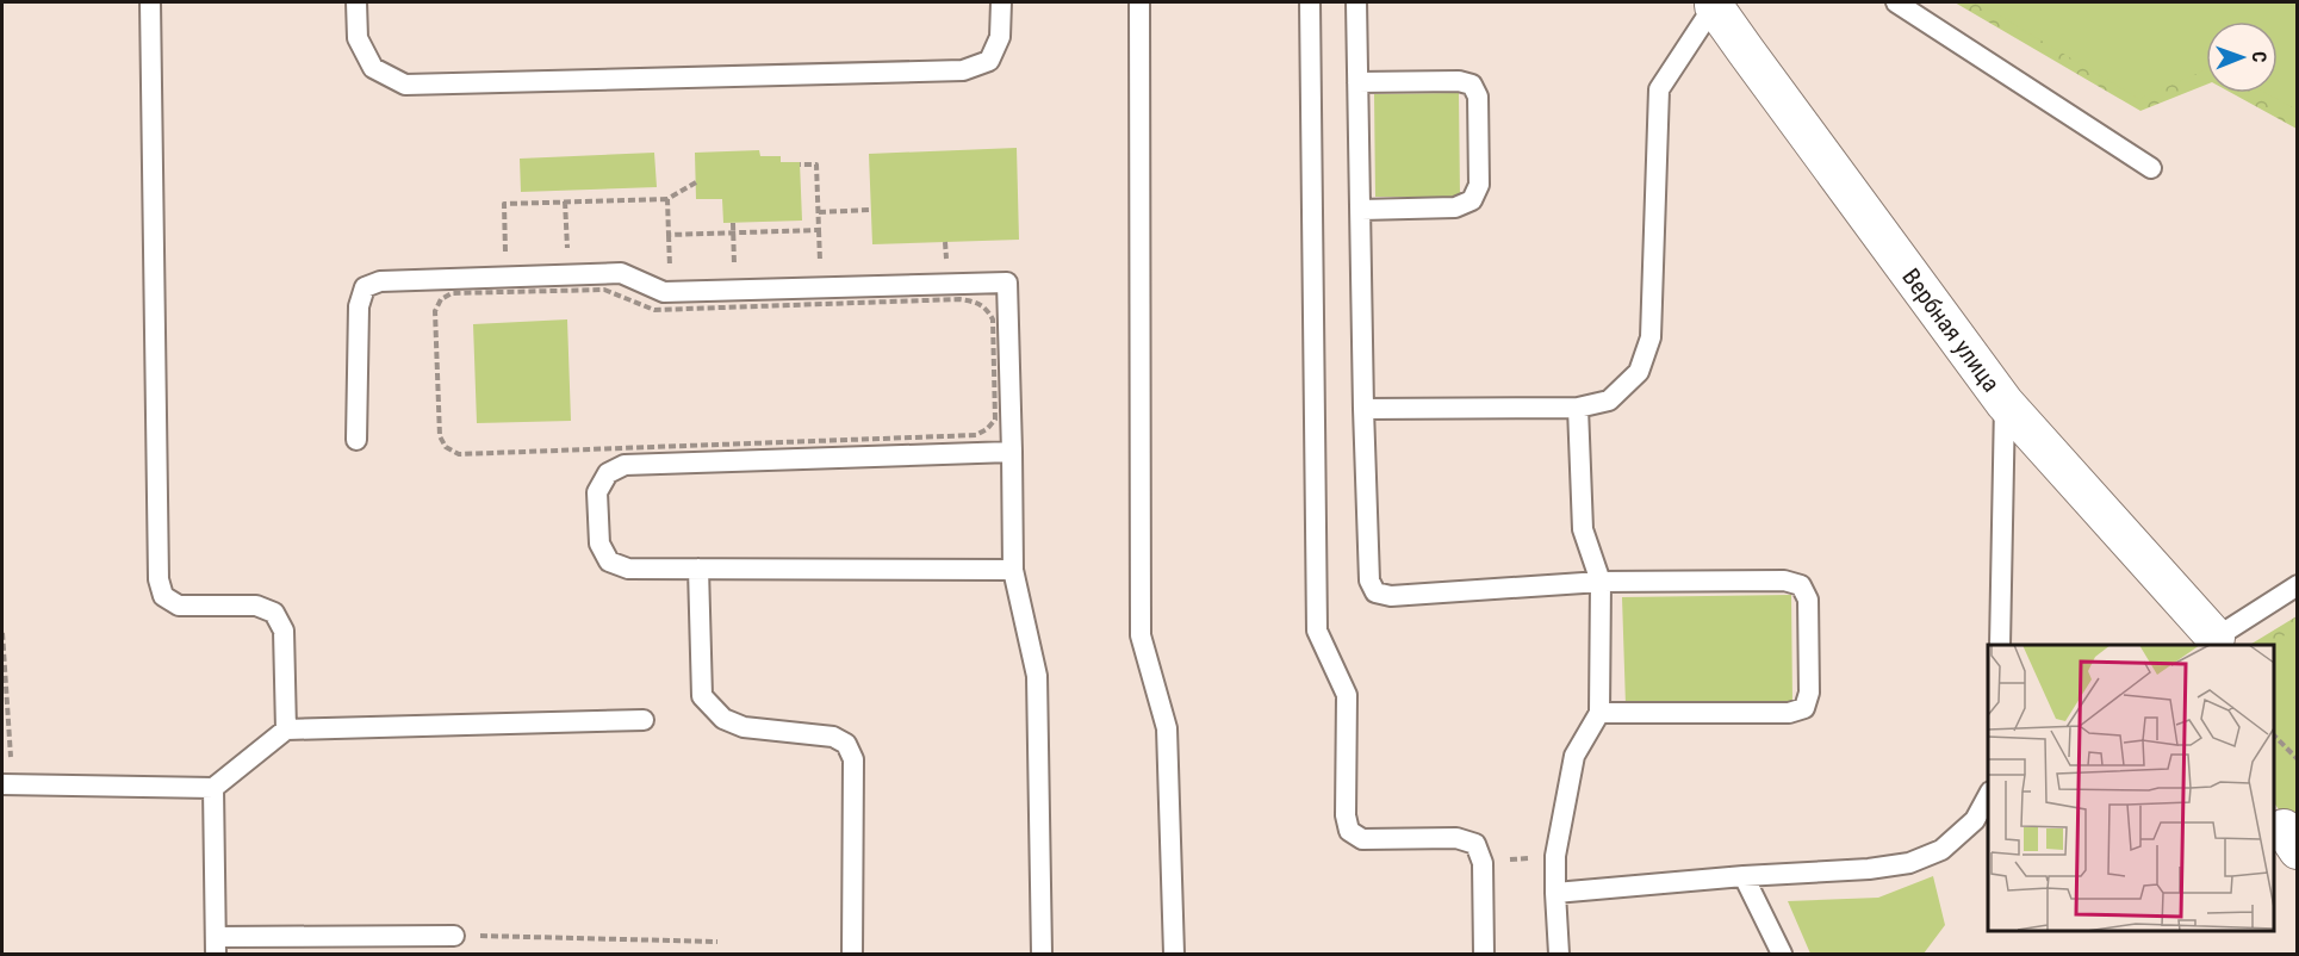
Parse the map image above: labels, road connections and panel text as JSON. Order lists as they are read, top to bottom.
{
  "streets": {
    "street": ["Вербная улица"]
  },
  "north": "right"
}
